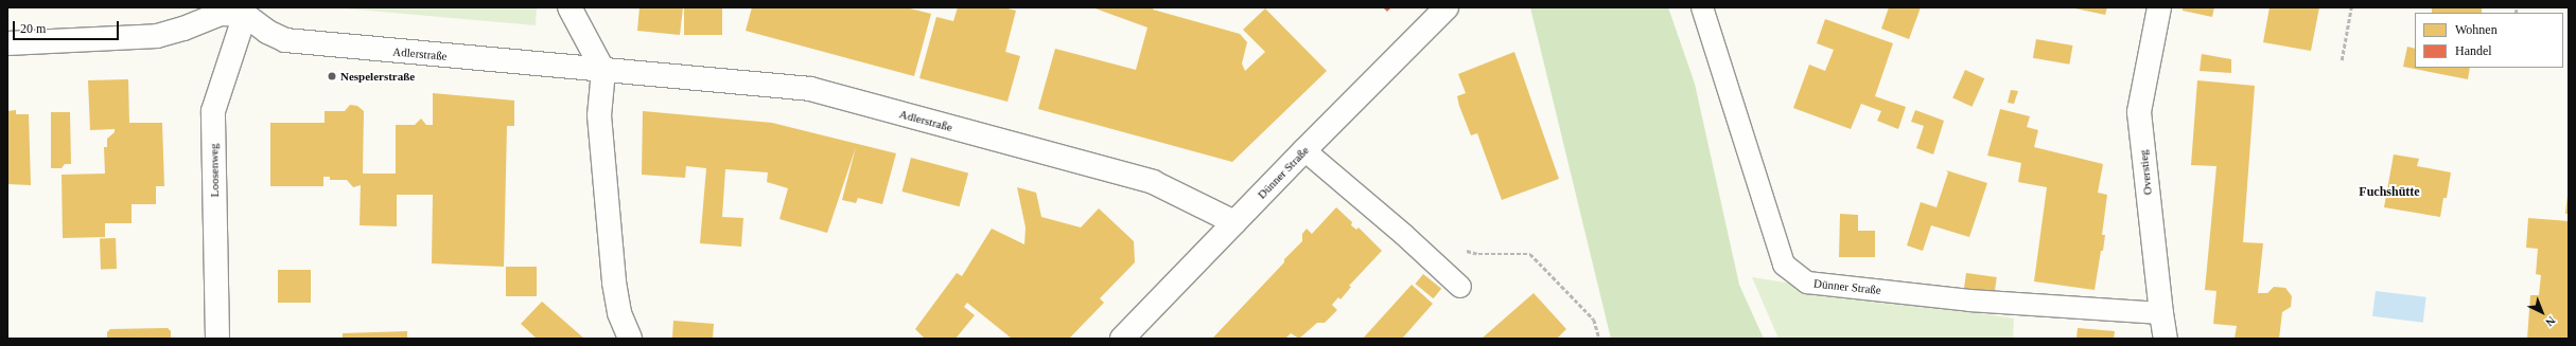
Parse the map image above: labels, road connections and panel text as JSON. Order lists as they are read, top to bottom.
{
  "streets": {
    "street": [
      "Adlerstraße",
      "Loosenweg",
      "Dünner Straße",
      "Overstieg"
    ]
  },
  "crossings": [
    ["Adlerstraße", "Loosenweg"],
    ["Adlerstraße", "Dünner Straße"],
    ["Dünner Straße", "Overstieg"]
  ],
  "districts": ["Fuchshütte"],
  "places": ["Nespelerstraße"],
  "legend": ["Wohnen", "Handel"],
  "scale_bar": "20 m",
  "north": "bottom right"
}
